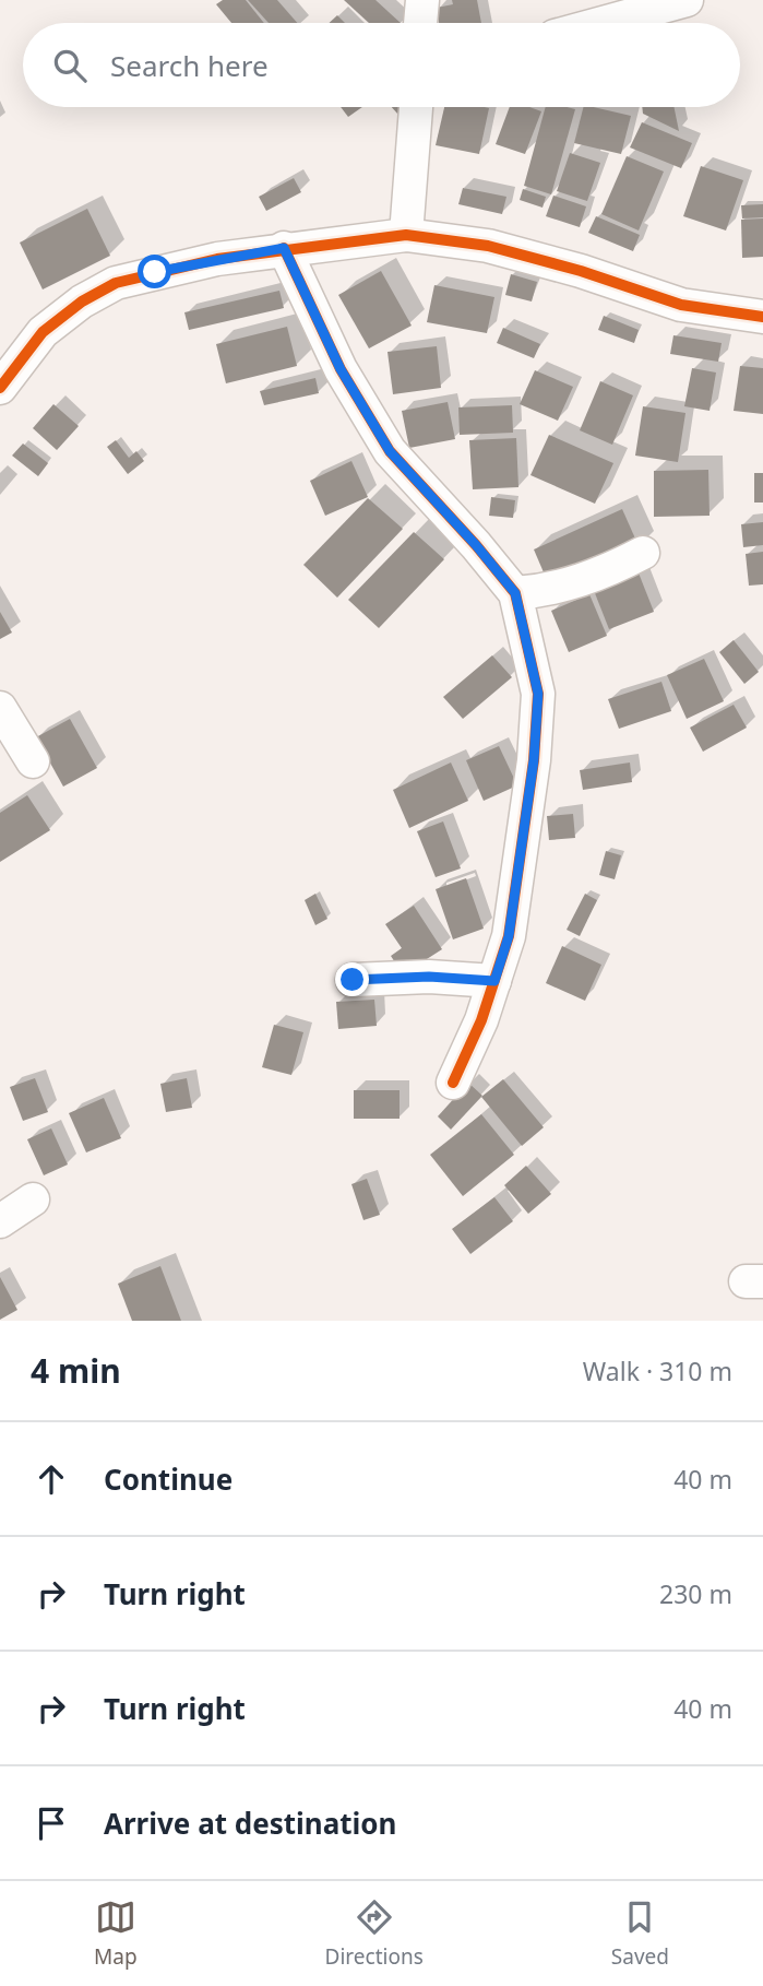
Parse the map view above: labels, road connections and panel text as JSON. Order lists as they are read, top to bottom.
{
  "page": {
    "search": "Search here",
    "heading": ["4 min", "Walk · 310 m"],
    "list": [
      ["Continue", "40 m"],
      ["Turn right", "230 m"],
      ["Turn right", "40 m"],
      "Arrive at destination"
    ],
    "nav": ["Map", "Directions", "Saved"]
  }
}
